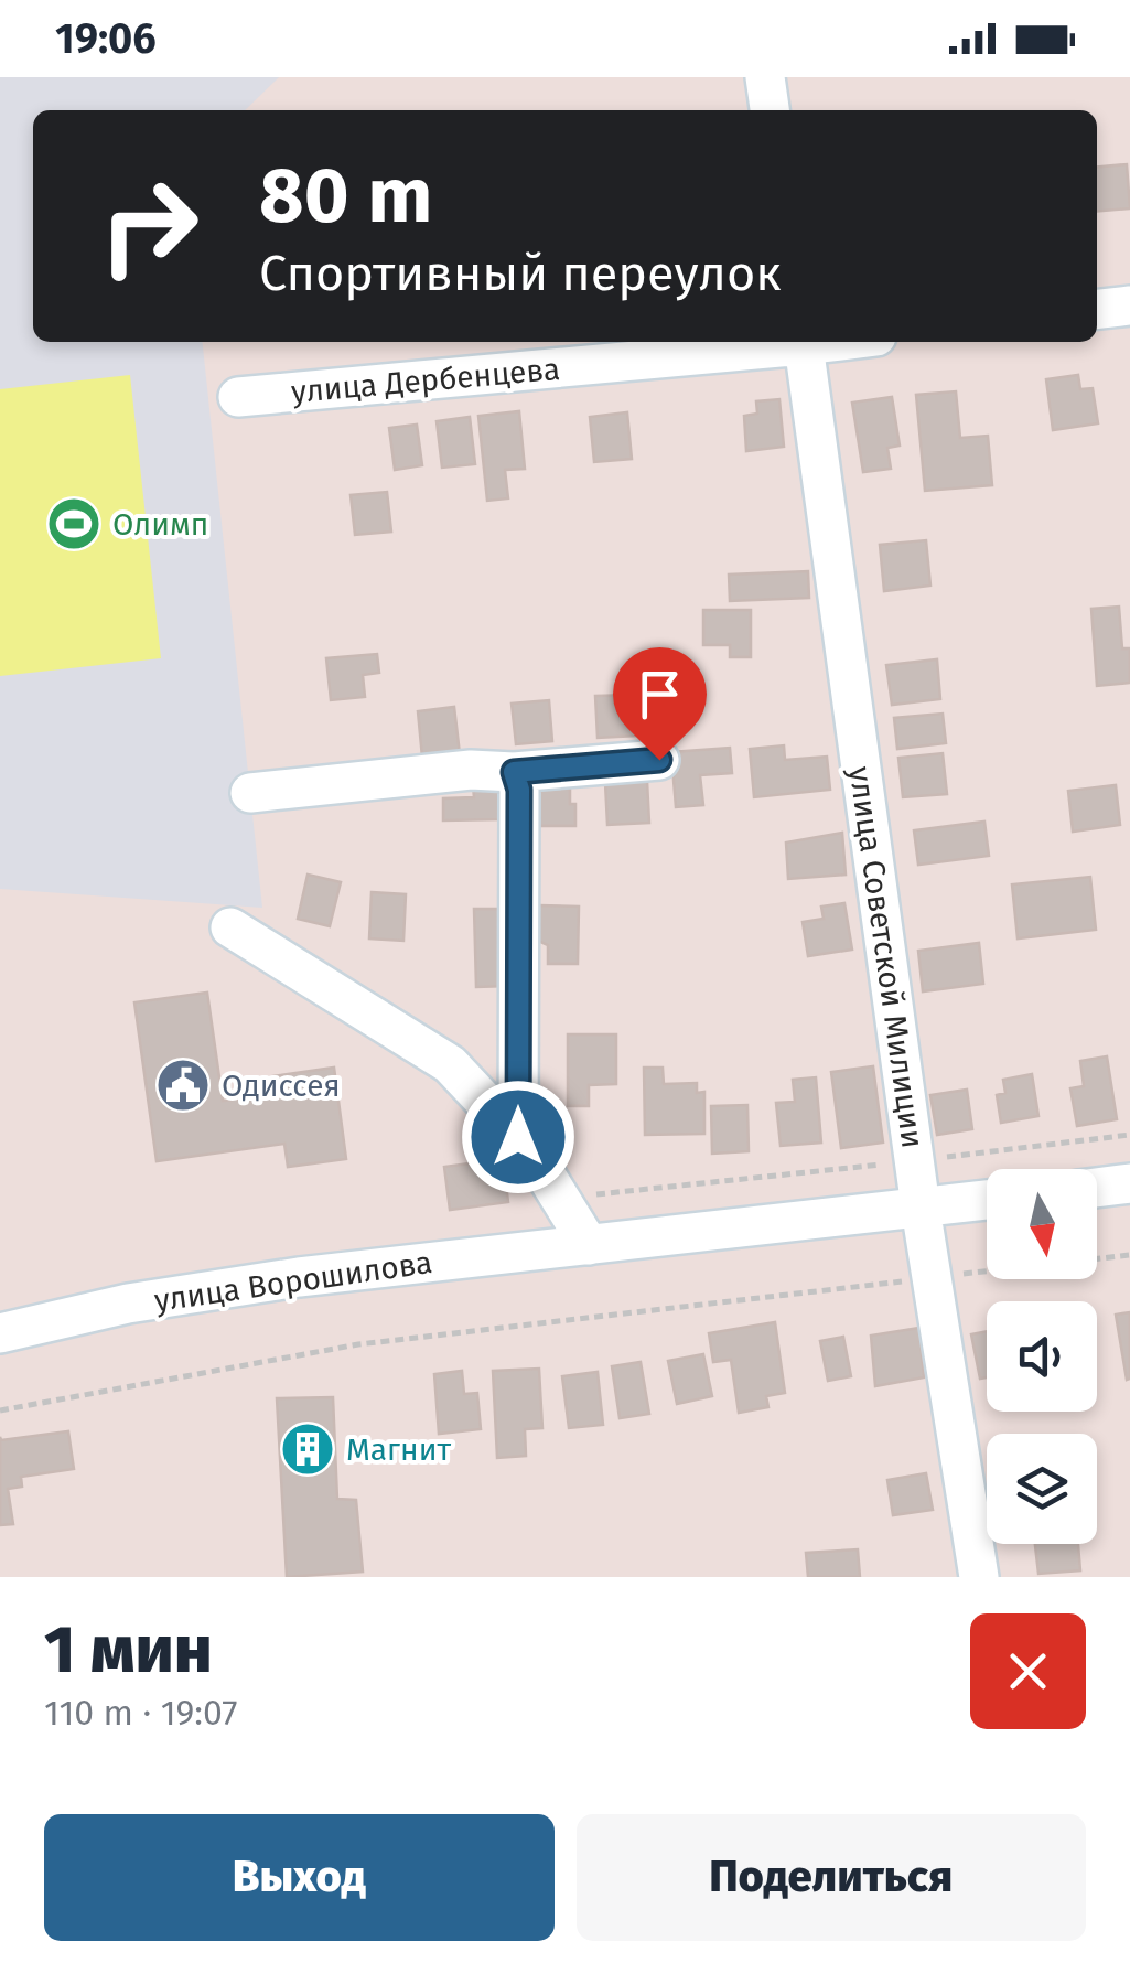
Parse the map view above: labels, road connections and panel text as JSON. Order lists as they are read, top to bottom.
{
  "streets": {
    "street": ["улица Дербенцева", "улица Советской Милиции", "улица Ворошилова"]
  },
  "crossings": [
    ["улица Советской Милиции", "улица Ворошилова"]
  ],
  "places": {
    "sports": ["Олимп"],
    "public building": ["Одиссея"],
    "building": ["Магнит"]
  },
  "north": "bottom",
  "page": {
    "status": "19:06",
    "turn": ["80 m", "Спортивный переулок"],
    "heading": ["1 мин", "110 m · 19:07"],
    "buttons": ["Выход", "Поделиться"]
  }
}
